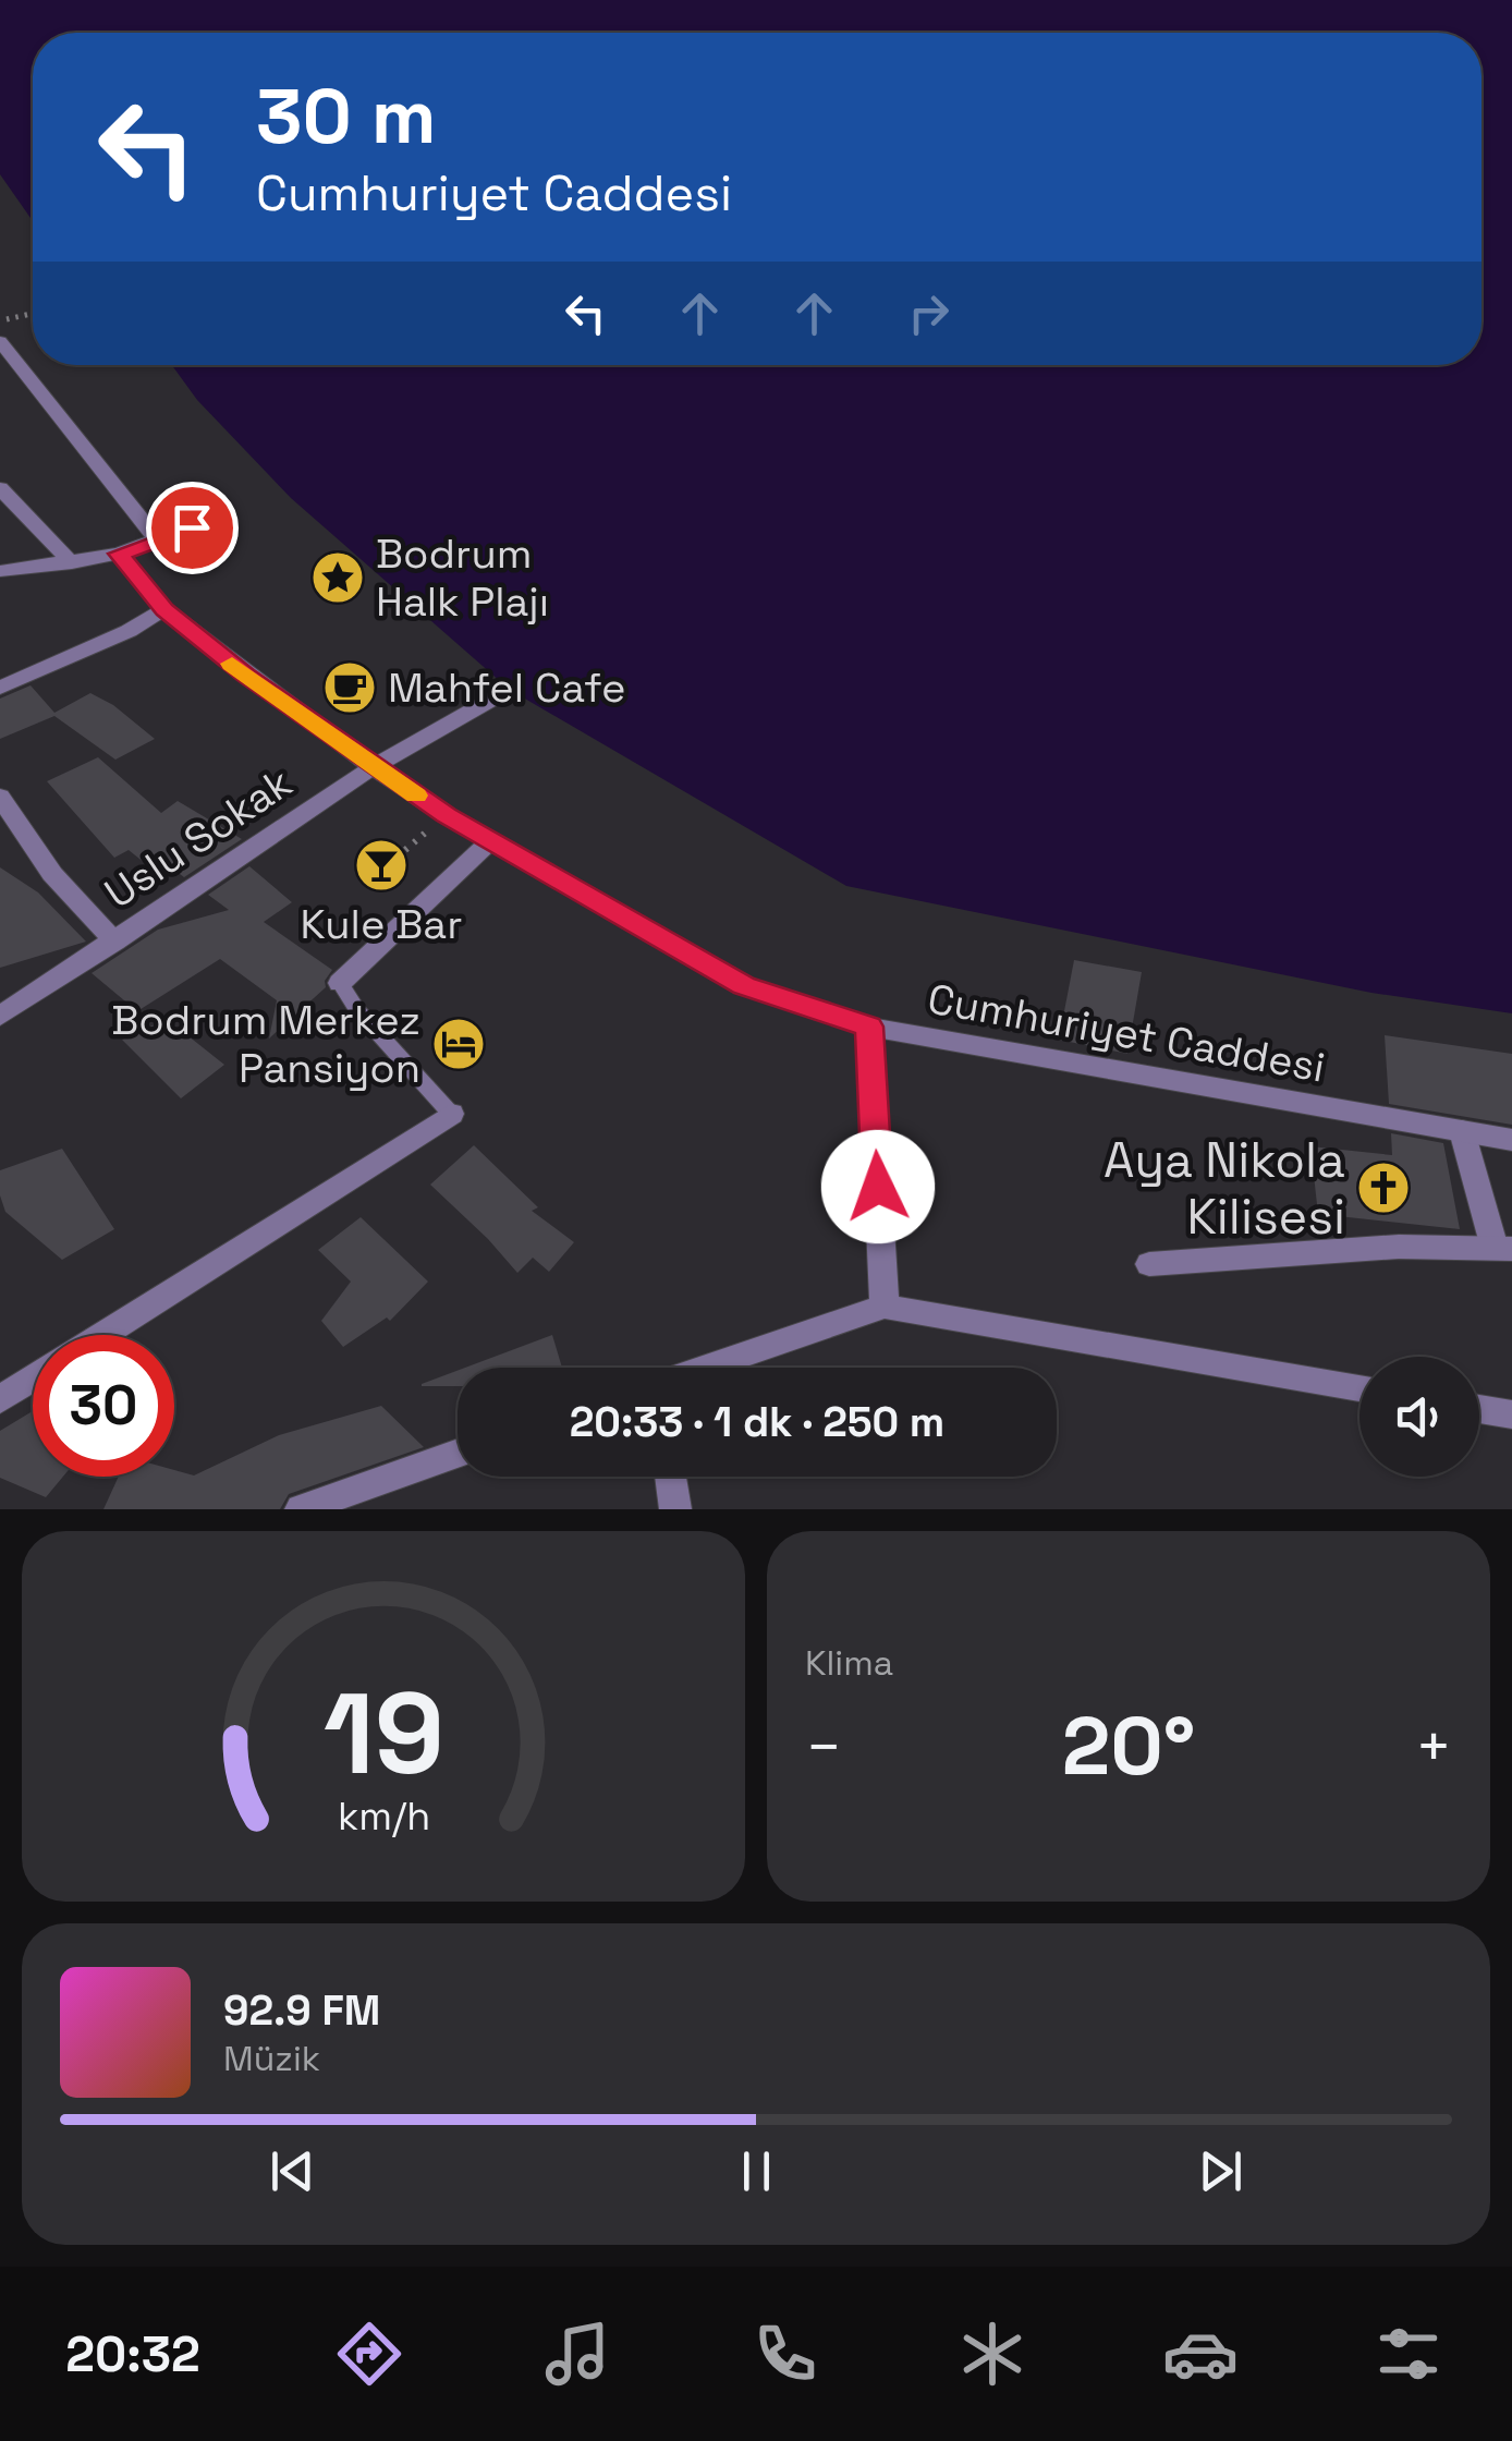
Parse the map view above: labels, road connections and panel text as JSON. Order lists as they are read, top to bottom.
{
  "streets": {
    "street": ["Uslu Sokak", "Cumhuriyet Caddesi"]
  },
  "crossings": [
    ["Uslu Sokak", "Cumhuriyet Caddesi"]
  ],
  "places": {
    "place": ["Bodrum Halk Plajı"],
    "cafe": ["Mahfel Cafe"],
    "bar": ["Kule Bar"],
    "hotel": ["Bodrum Merkez Pansiyon"],
    "church": ["Aya Nikola Kilisesi"]
  },
  "page": {
    "turn": ["30 m", "Cumhuriyet Caddesi"],
    "limit": "30",
    "trip": "20:33 · 1 dk · 250 m",
    "tile": "Klima",
    "heat": ["−", "20°", "+"],
    "song": ["92.9 FM", "Müzik"],
    "tabs": "20:32",
    "gauge": ["19", "km/h"]
  }
}
